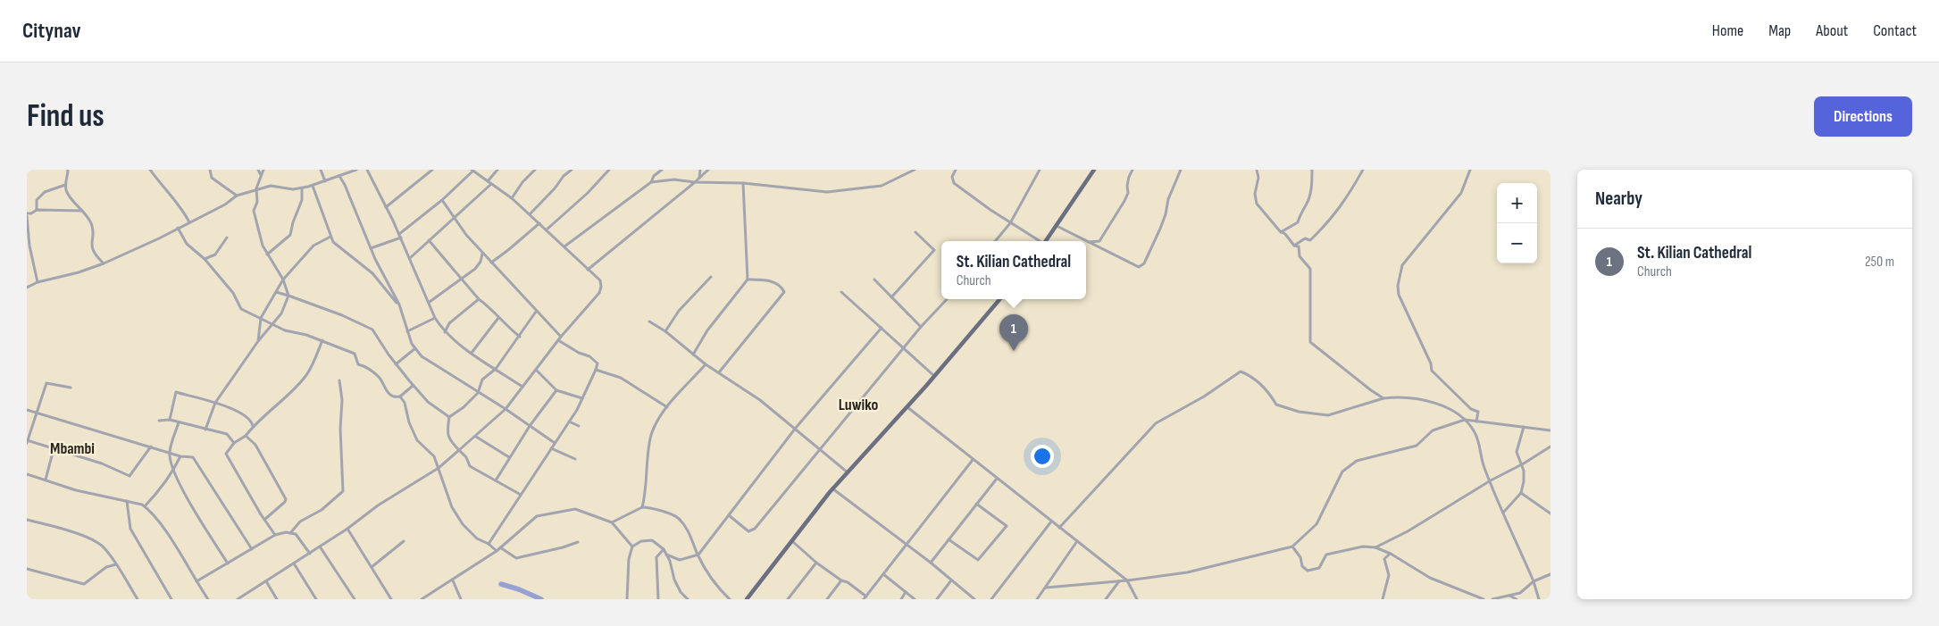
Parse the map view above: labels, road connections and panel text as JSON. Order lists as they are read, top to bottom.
{
  "districts": ["Luwiko", "Mbambi"],
  "page": {
    "header": "Citynav",
    "nav": [
      "Home",
      "Map",
      "About",
      "Contact"
    ],
    "buttons": "Directions",
    "title": "Find us",
    "heading": "Nearby",
    "map_buttons": ["+", "−"],
    "list": [
      {
        "mark": "1",
        "name": "St. Kilian Cathedral",
        "note": "Church",
        "value": "250 m"
      }
    ],
    "popup": ["St. Kilian Cathedral", "Church"],
    "pins": "1"
  }
}
